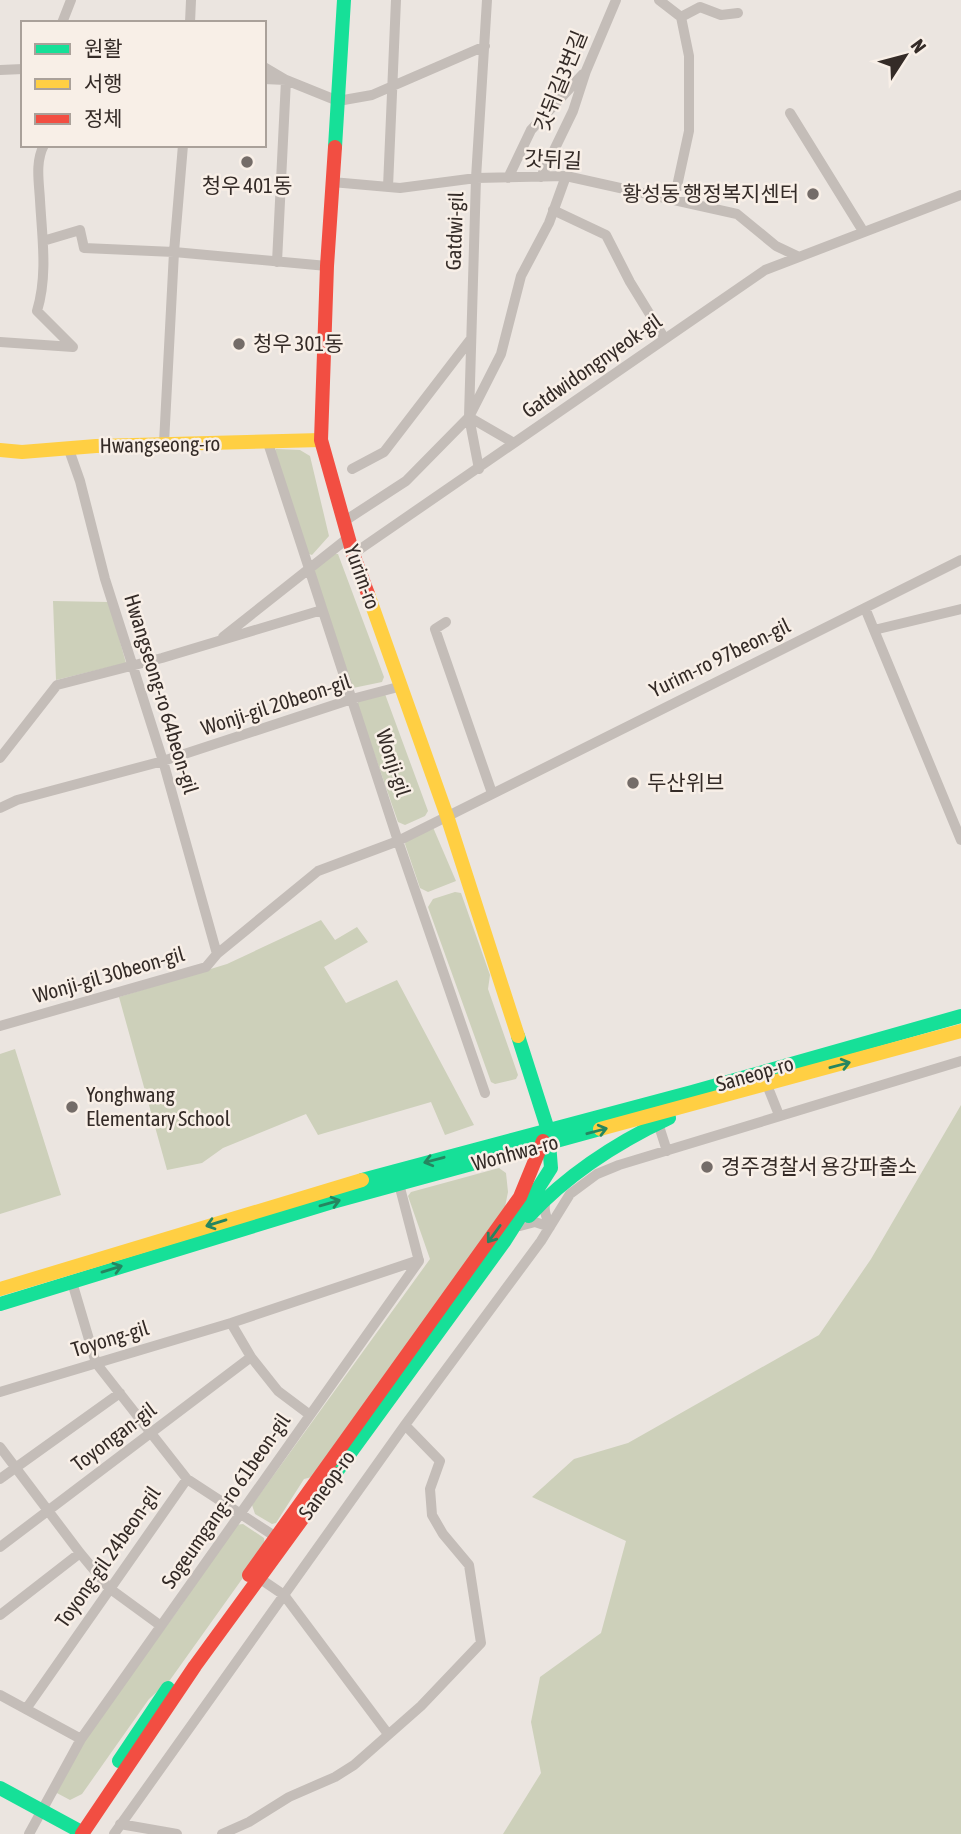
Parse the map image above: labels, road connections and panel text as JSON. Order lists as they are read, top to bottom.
{
  "streets": {
    "street": [
      "갓뒤길3번길",
      "갓뒤길",
      "Gatdwi-gil",
      "Gatdwidongnyeok-gil",
      "Hwangseong-ro",
      "Yurim-ro",
      "Yurim-ro 97beon-gil",
      "Hwangseong-ro 64beon-gil",
      "Wonji-gil 20beon-gil",
      "Wonji-gil",
      "Wonji-gil 30beon-gil",
      "Saneop-ro",
      "Wonhwa-ro",
      "Toyong-gil",
      "Toyongan-gil",
      "Sogeumgang-ro 61beon-gil",
      "Toyong-gil 24beon-gil"
    ]
  },
  "crossings": [
    ["갓뒤길3번길", "갓뒤길"],
    ["갓뒤길", "Gatdwi-gil"],
    ["갓뒤길", "Gatdwidongnyeok-gil"],
    ["갓뒤길", "Yurim-ro"],
    ["Gatdwi-gil", "Gatdwidongnyeok-gil"],
    ["Gatdwidongnyeok-gil", "Yurim-ro"],
    ["Hwangseong-ro", "Yurim-ro"],
    ["Hwangseong-ro", "Hwangseong-ro 64beon-gil"],
    ["Hwangseong-ro", "Wonji-gil"],
    ["Yurim-ro", "Yurim-ro 97beon-gil"],
    ["Yurim-ro", "Wonji-gil 20beon-gil"],
    ["Yurim-ro", "Saneop-ro"],
    ["Yurim-ro", "Wonhwa-ro"],
    ["Yurim-ro 97beon-gil", "Wonji-gil"],
    ["Yurim-ro 97beon-gil", "Wonji-gil 30beon-gil"],
    ["Hwangseong-ro 64beon-gil", "Wonji-gil 20beon-gil"],
    ["Hwangseong-ro 64beon-gil", "Wonji-gil 30beon-gil"],
    ["Wonji-gil 20beon-gil", "Wonji-gil"],
    ["Wonji-gil", "Wonji-gil 30beon-gil"],
    ["Saneop-ro", "Wonhwa-ro"],
    ["Toyong-gil", "Sogeumgang-ro 61beon-gil"],
    ["Toyong-gil", "Toyong-gil 24beon-gil"],
    ["Toyongan-gil", "Toyong-gil 24beon-gil"]
  ],
  "places": [
    "청우 401동",
    "황성동 행정복지센터",
    "청우 301동",
    "두산위브",
    "Yonghwang Elementary School",
    "경주경찰서 용강파출소"
  ],
  "legend": ["원활", "서행", "정체"],
  "north": "top right"
}
